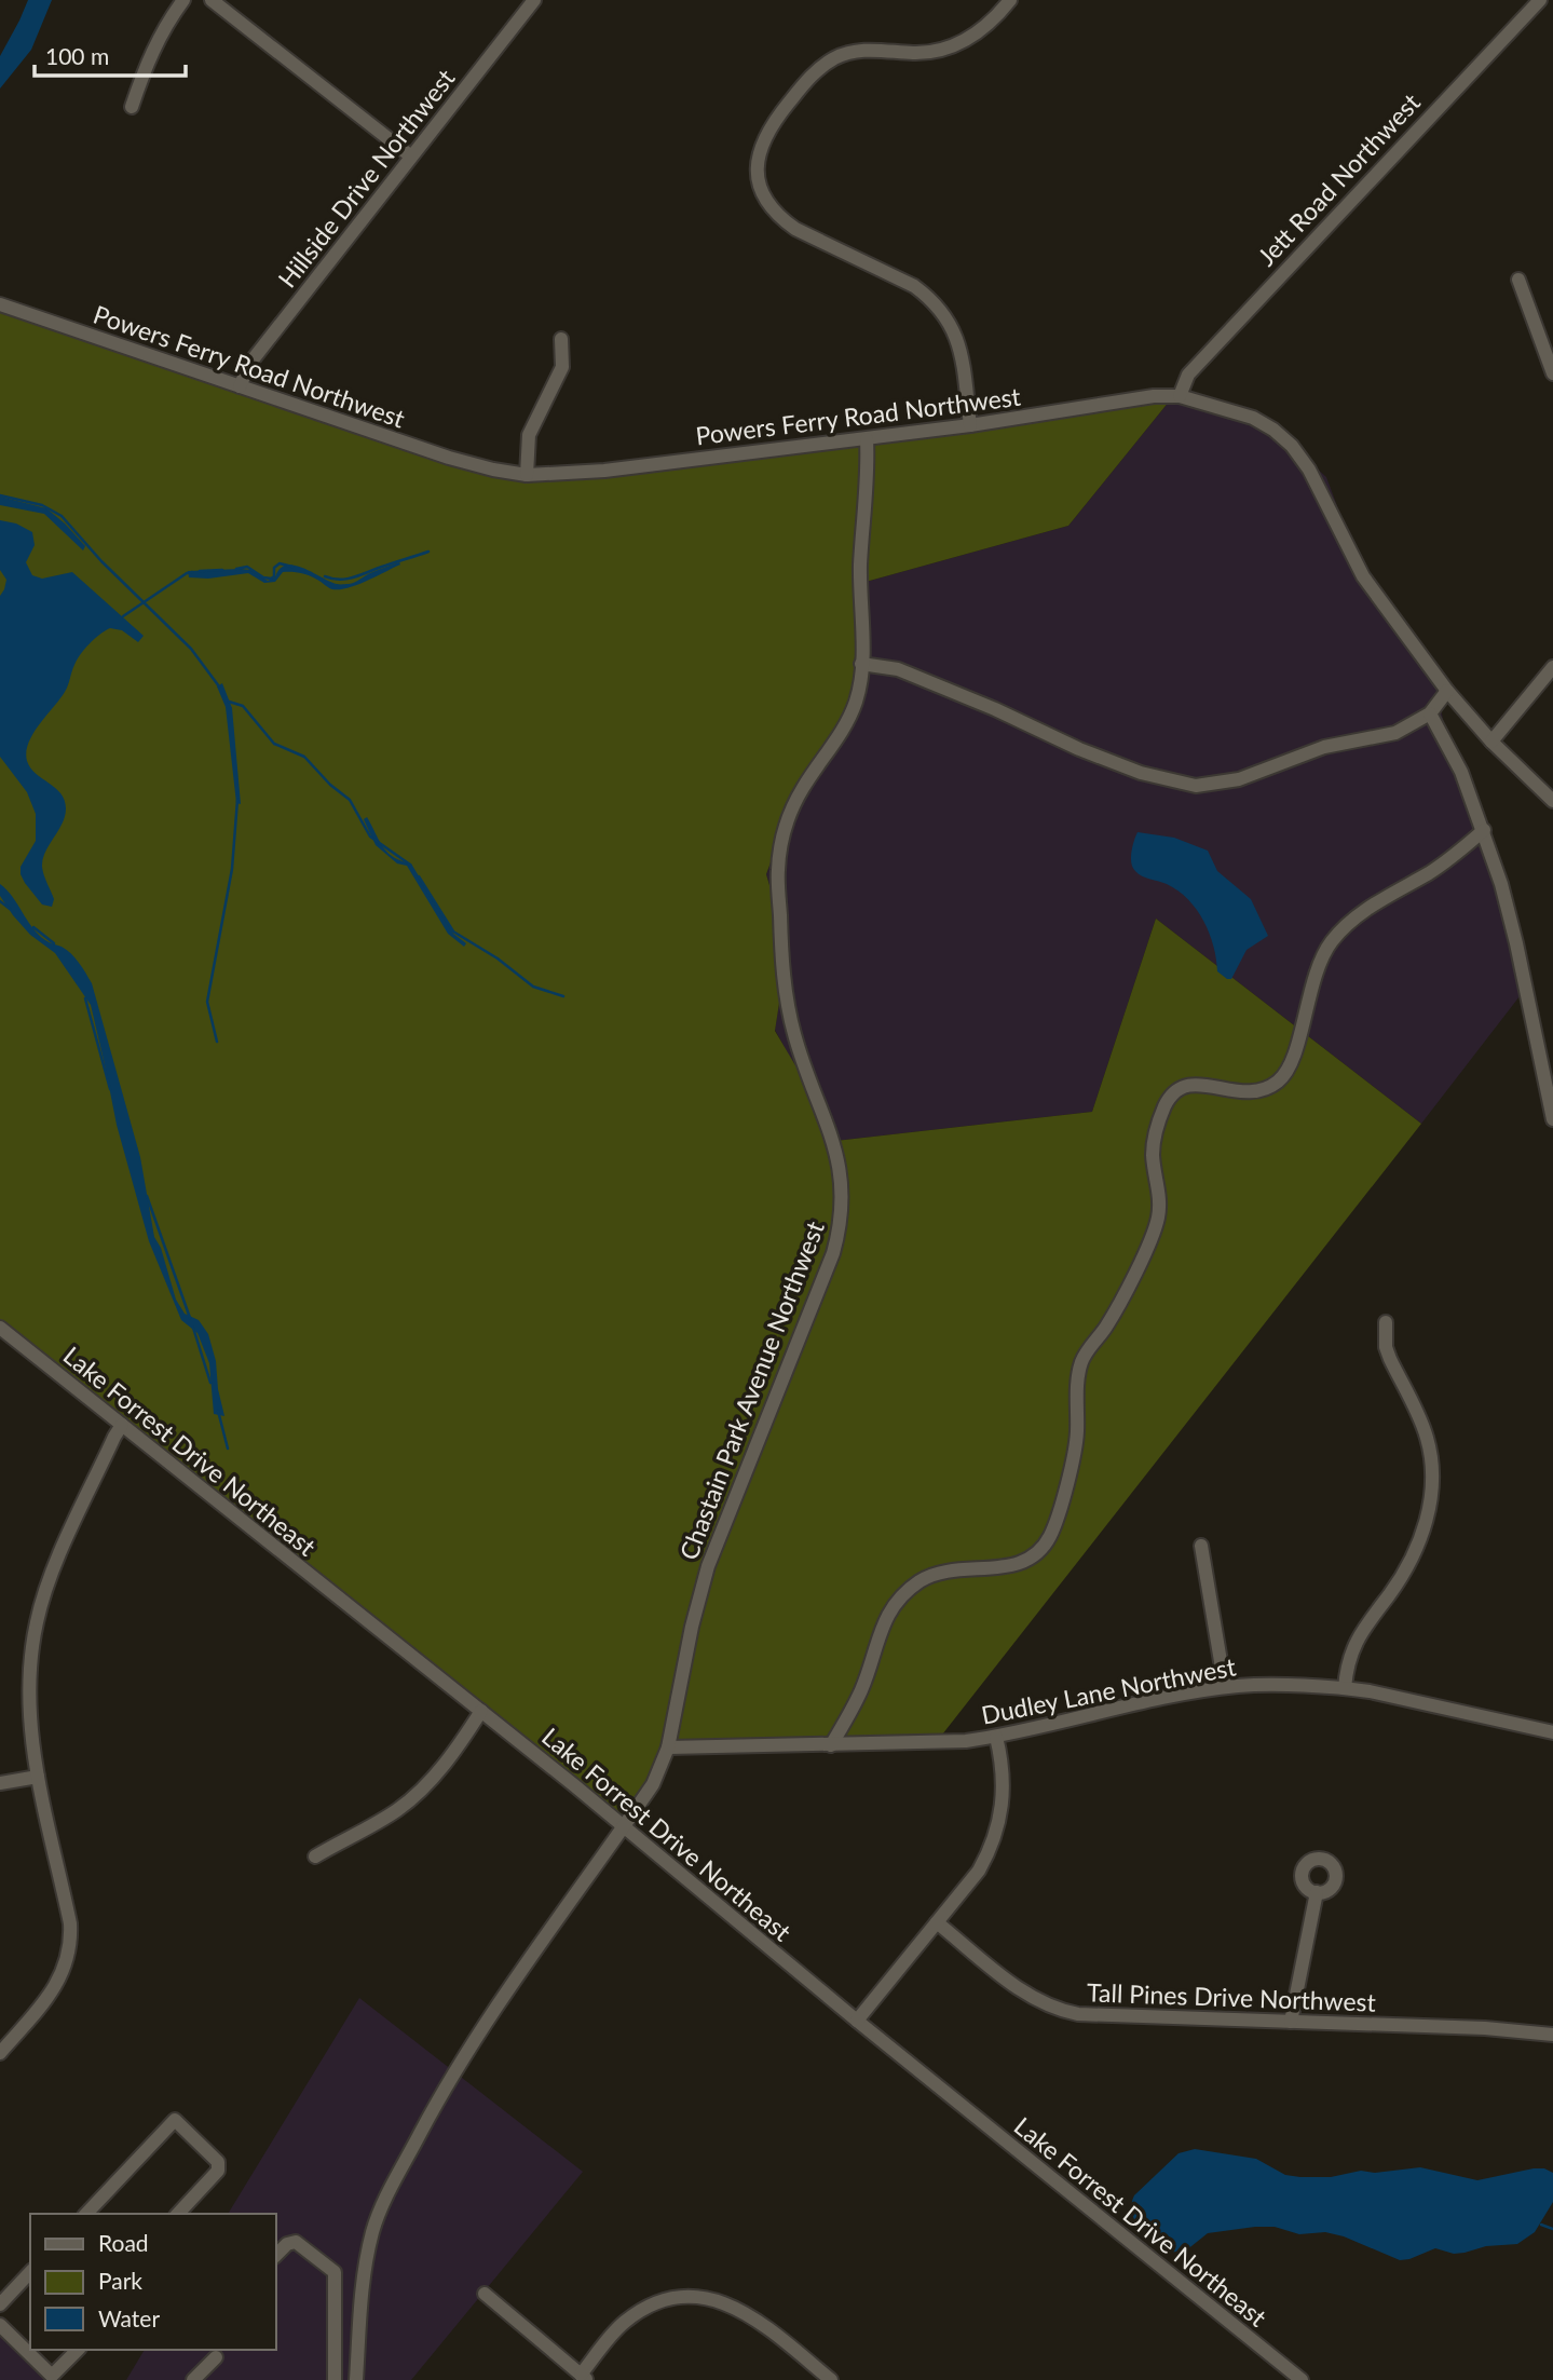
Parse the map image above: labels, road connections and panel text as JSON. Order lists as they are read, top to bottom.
{
  "streets": {
    "street": [
      "Hillside Drive Northwest",
      "Jett Road Northwest",
      "Powers Ferry Road Northwest",
      "Chastain Park Avenue Northwest",
      "Lake Forrest Drive Northeast",
      "Dudley Lane Northwest",
      "Tall Pines Drive Northwest"
    ]
  },
  "crossings": [
    ["Hillside Drive Northwest", "Powers Ferry Road Northwest"],
    ["Jett Road Northwest", "Powers Ferry Road Northwest"],
    ["Powers Ferry Road Northwest", "Chastain Park Avenue Northwest"],
    ["Chastain Park Avenue Northwest", "Lake Forrest Drive Northeast"],
    ["Chastain Park Avenue Northwest", "Dudley Lane Northwest"]
  ],
  "legend": ["Road", "Park", "Water"],
  "scale_bar": "100 m"
}
